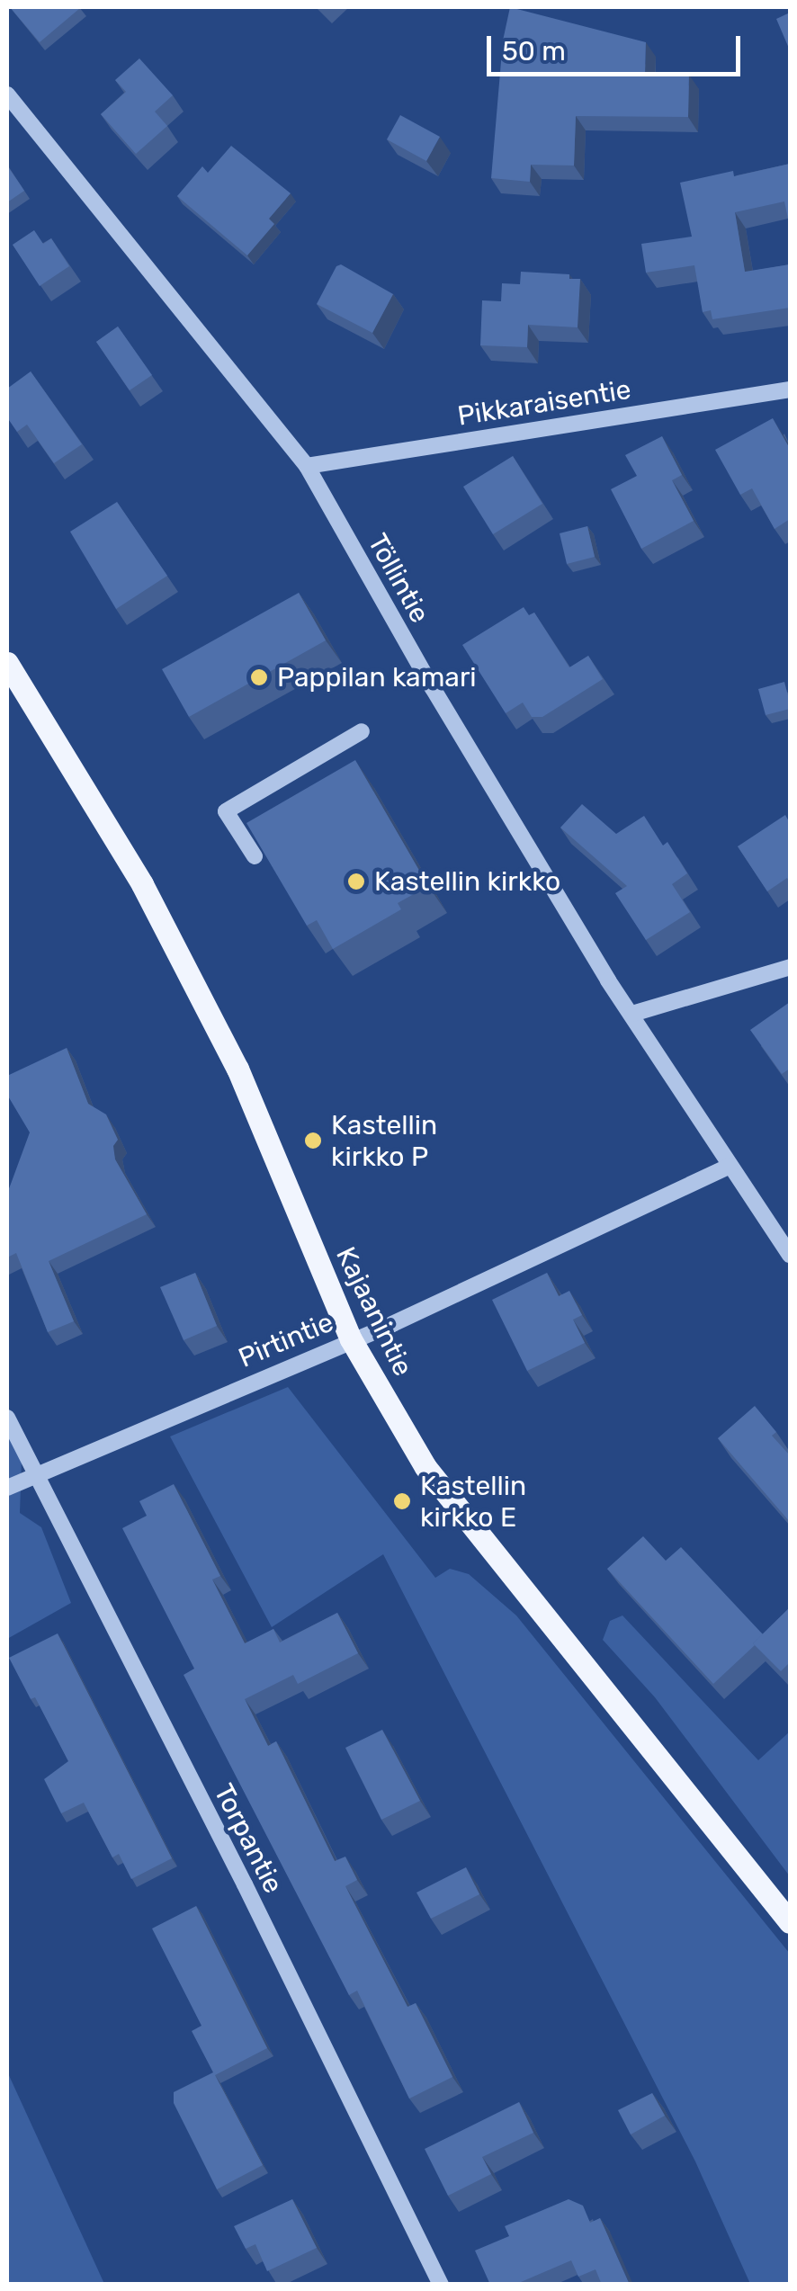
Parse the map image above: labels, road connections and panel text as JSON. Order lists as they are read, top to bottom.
{
  "streets": {
    "main road": ["Kajaanintie"],
    "street": [
      "Pikkaraisentie",
      "Töllintie",
      "Pirtintie",
      "Torpantie"
    ]
  },
  "crossings": [
    ["Pikkaraisentie", "Töllintie"],
    ["Töllintie", "Pirtintie"],
    ["Kajaanintie", "Pirtintie"],
    ["Pirtintie", "Torpantie"]
  ],
  "places": [
    "Pappilan kamari",
    "Kastellin kirkko",
    "Kastellin kirkko P",
    "Kastellin kirkko E"
  ],
  "scale_bar": "50 m"
}
